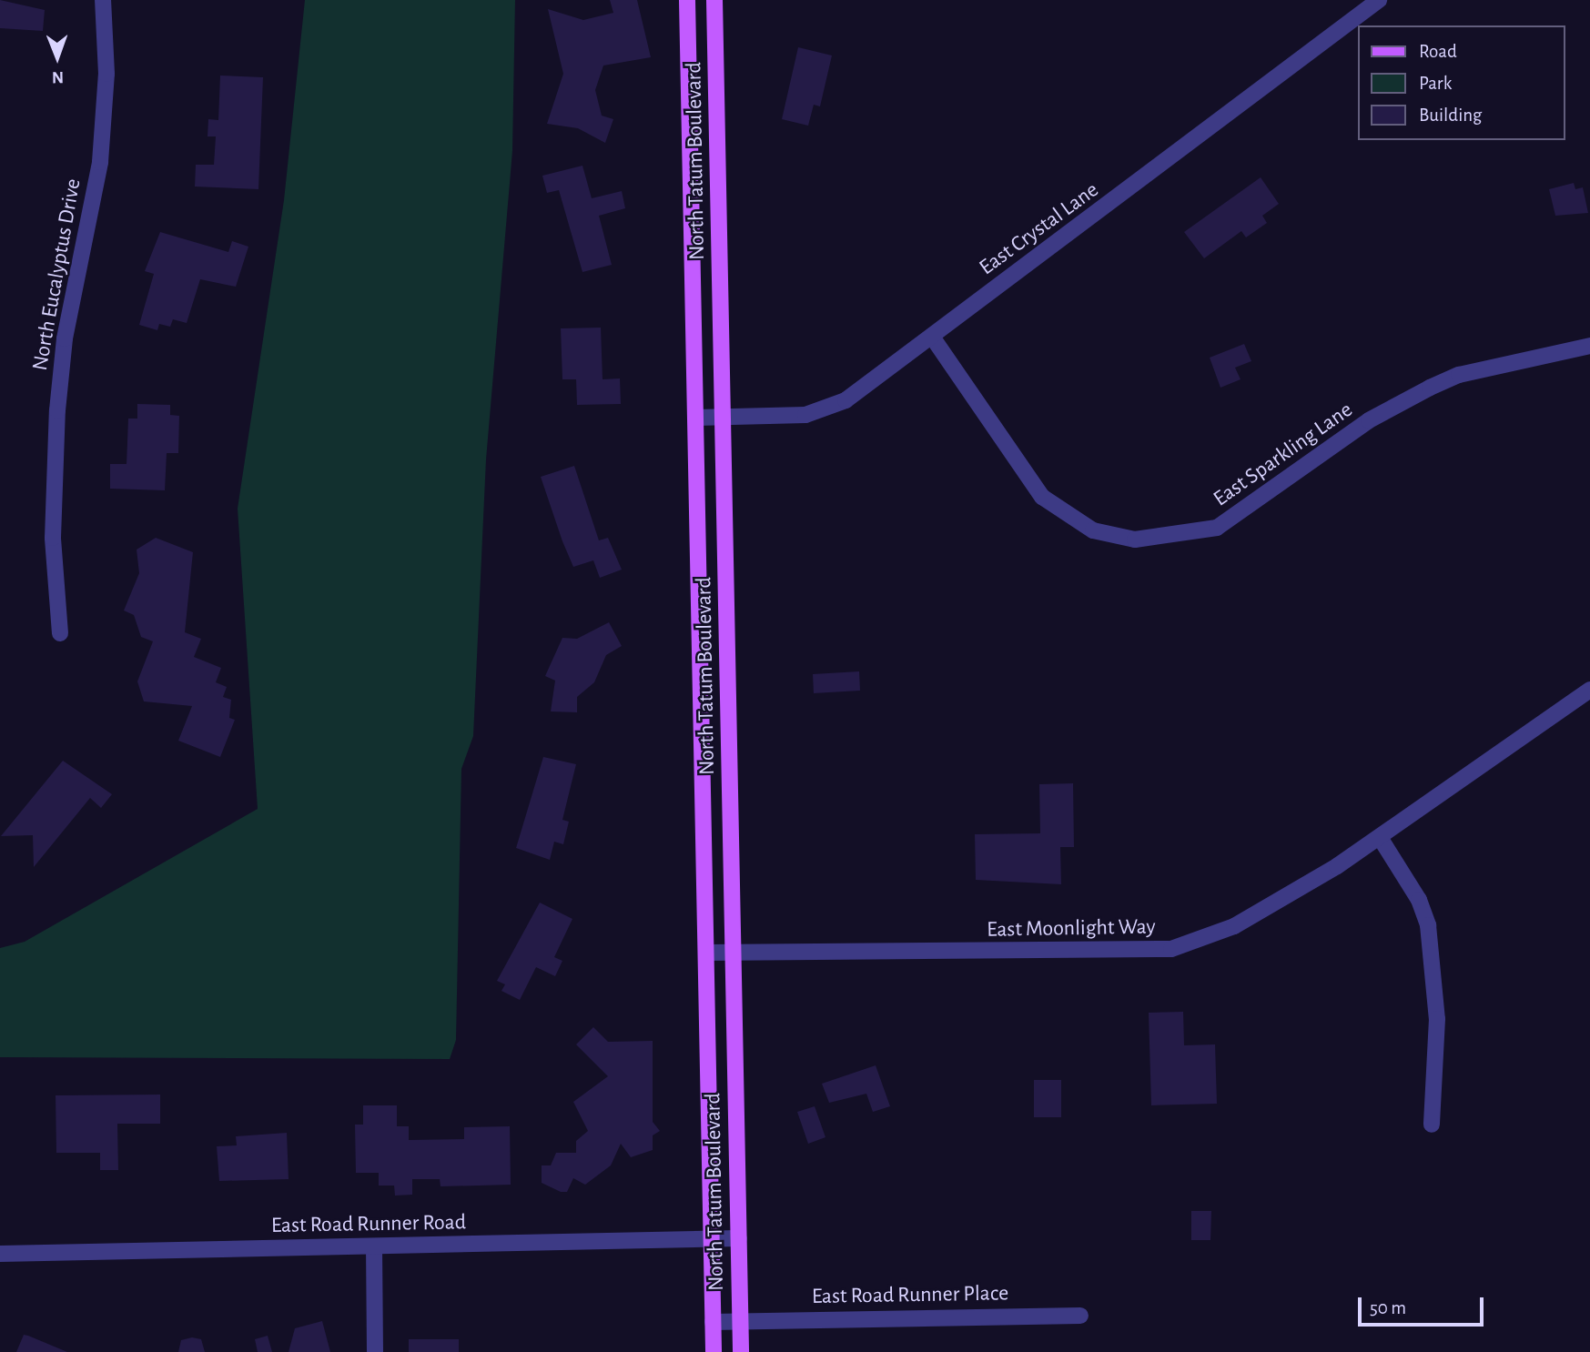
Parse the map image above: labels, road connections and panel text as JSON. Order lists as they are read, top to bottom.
{
  "streets": {
    "main road": ["North Tatum Boulevard"],
    "street": [
      "East Crystal Lane",
      "North Eucalyptus Drive",
      "East Sparkling Lane",
      "East Moonlight Way",
      "East Road Runner Road",
      "East Road Runner Place"
    ]
  },
  "crossings": [
    ["North Tatum Boulevard", "East Crystal Lane"],
    ["North Tatum Boulevard", "East Moonlight Way"],
    ["North Tatum Boulevard", "East Road Runner Road"],
    ["North Tatum Boulevard", "East Road Runner Place"],
    ["East Crystal Lane", "East Sparkling Lane"]
  ],
  "legend": ["Road", "Park", "Building"],
  "scale_bar": "50 m",
  "north": "bottom"
}
